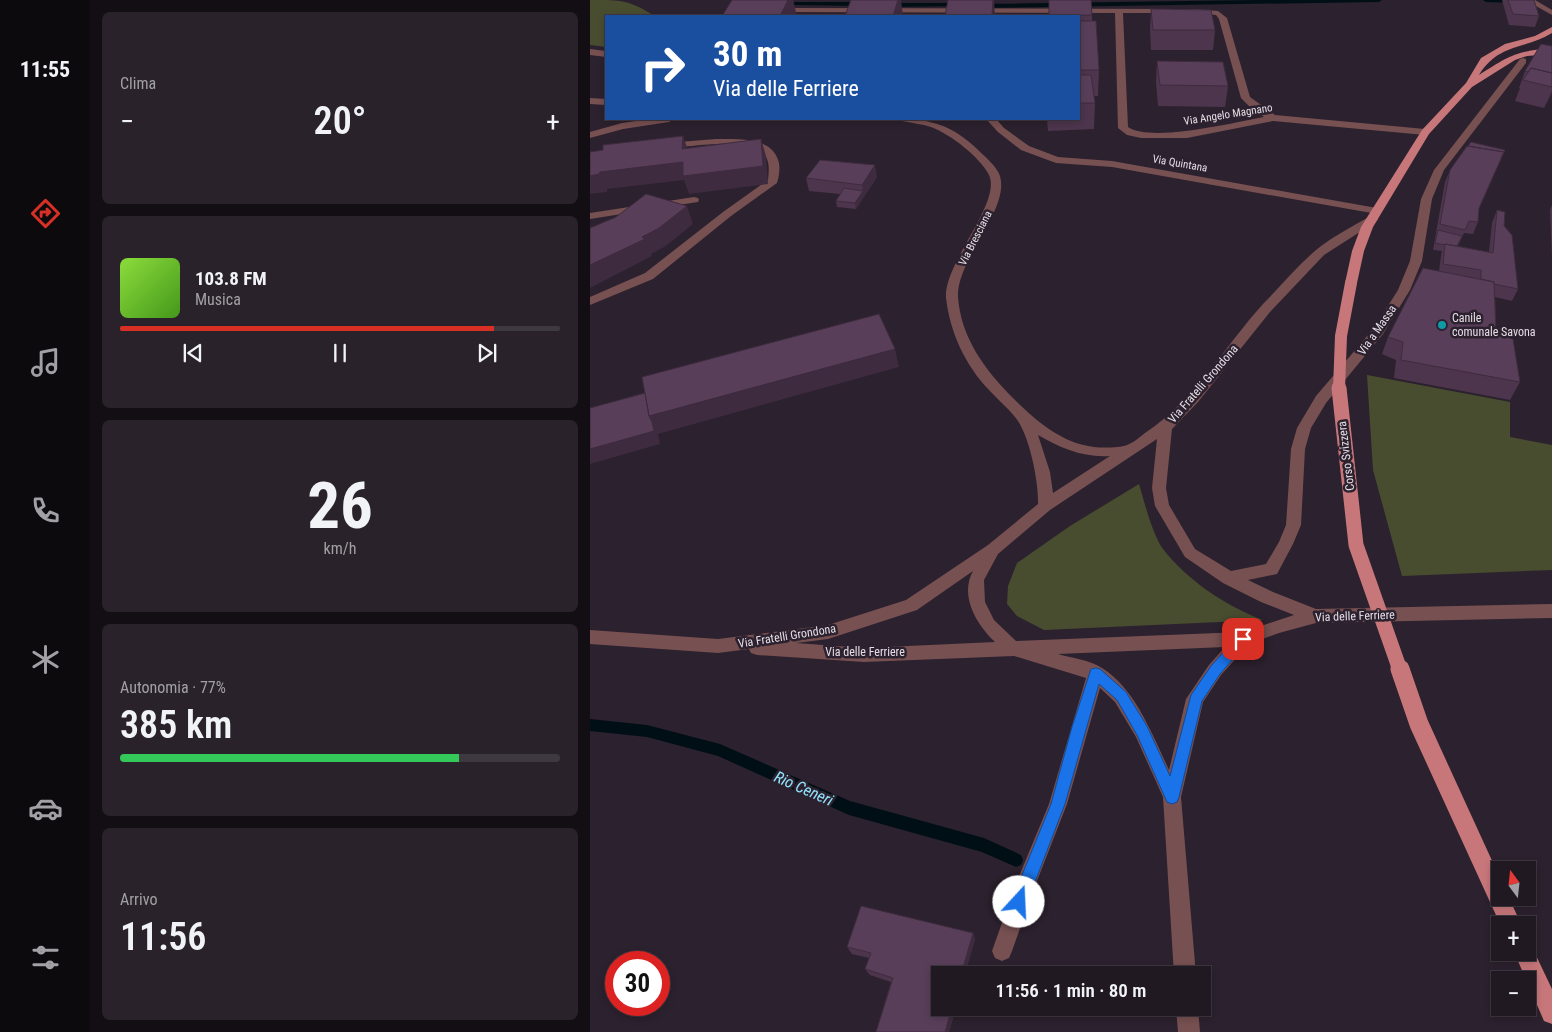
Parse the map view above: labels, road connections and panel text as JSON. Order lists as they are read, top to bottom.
{
  "streets": {
    "main road": ["Corso Svizzera"],
    "street": [
      "Via Angelo Magnano",
      "Via Quintana",
      "Via Bresciana",
      "Via a Massa",
      "Via Fratelli Grondona",
      "Via delle Ferriere"
    ]
  },
  "crossings": [
    ["Via Angelo Magnano", "Corso Svizzera"],
    ["Via Quintana", "Via Fratelli Grondona"],
    ["Via Quintana", "Corso Svizzera"],
    ["Via Bresciana", "Via Fratelli Grondona"],
    ["Via Fratelli Grondona", "Corso Svizzera"],
    ["Via Fratelli Grondona", "Via delle Ferriere"]
  ],
  "water": ["Rio Ceneri"],
  "places": ["Canile comunale Savona"],
  "north": "top",
  "page": {
    "tabs": "11:55",
    "tile": [
      "Clima",
      ["26", "km/h"],
      ["Autonomia · 77%", "385 km"],
      ["Arrivo", "11:56"]
    ],
    "turn": ["30 m", "Via delle Ferriere"],
    "heat": ["−", "20°", "+"],
    "song": ["103.8 FM", "Musica"],
    "map_buttons": ["+", "−"],
    "limit": "30",
    "trip": "11:56 · 1 min · 80 m"
  }
}
